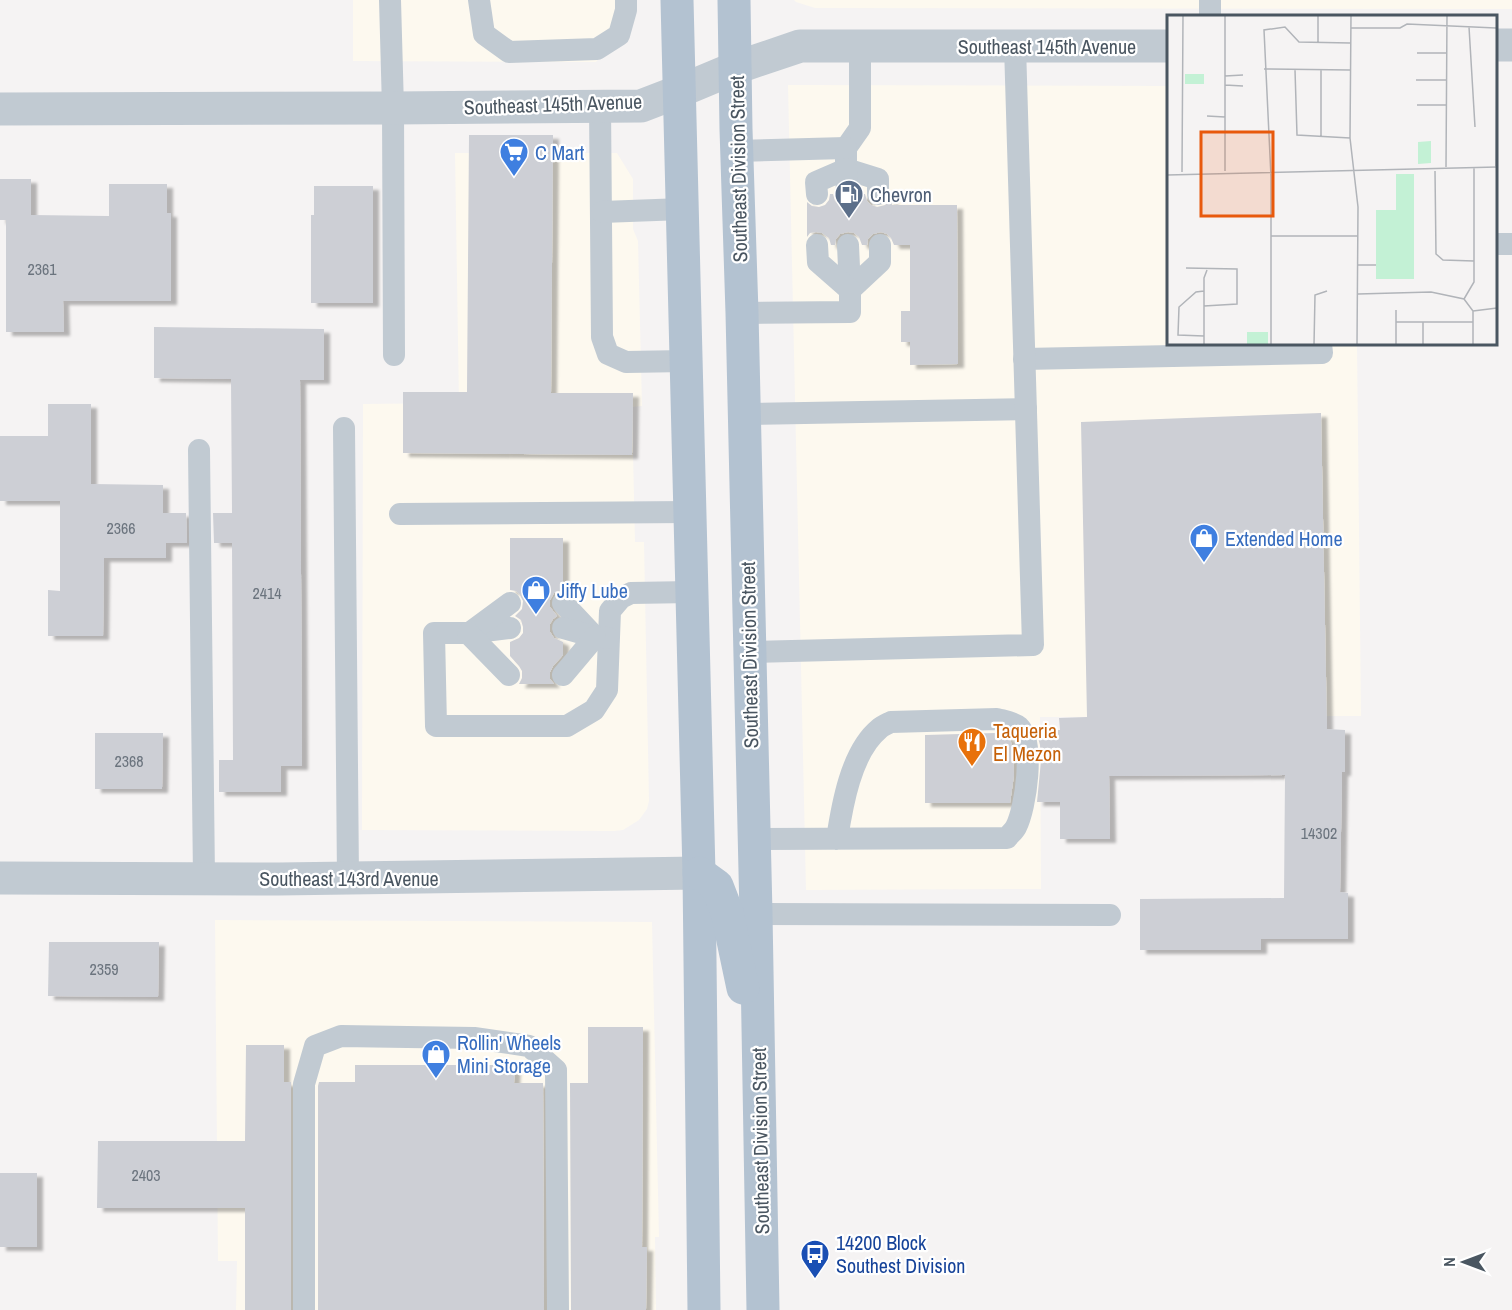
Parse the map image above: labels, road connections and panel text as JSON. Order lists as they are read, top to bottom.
{
  "streets": {
    "main road": ["Southeast Division Street"],
    "street": ["Southeast 145th Avenue", "Southeast 143rd Avenue"]
  },
  "crossings": [
    ["Southeast 145th Avenue", "Southeast Division Street"]
  ],
  "places": {
    "supermarket": ["C Mart"],
    "fuel station": ["Chevron"],
    "shop": ["Extended Home", "Jiffy Lube", "Rollin' Wheels Mini Storage"],
    "restaurant": ["Taqueria El Mezon"],
    "bus stop": ["14200 Block Southest Division"]
  },
  "house_numbers": [
    "2361",
    "2366",
    "2414",
    "2368",
    "14302",
    "2359",
    "2403"
  ],
  "north": "left"
}
